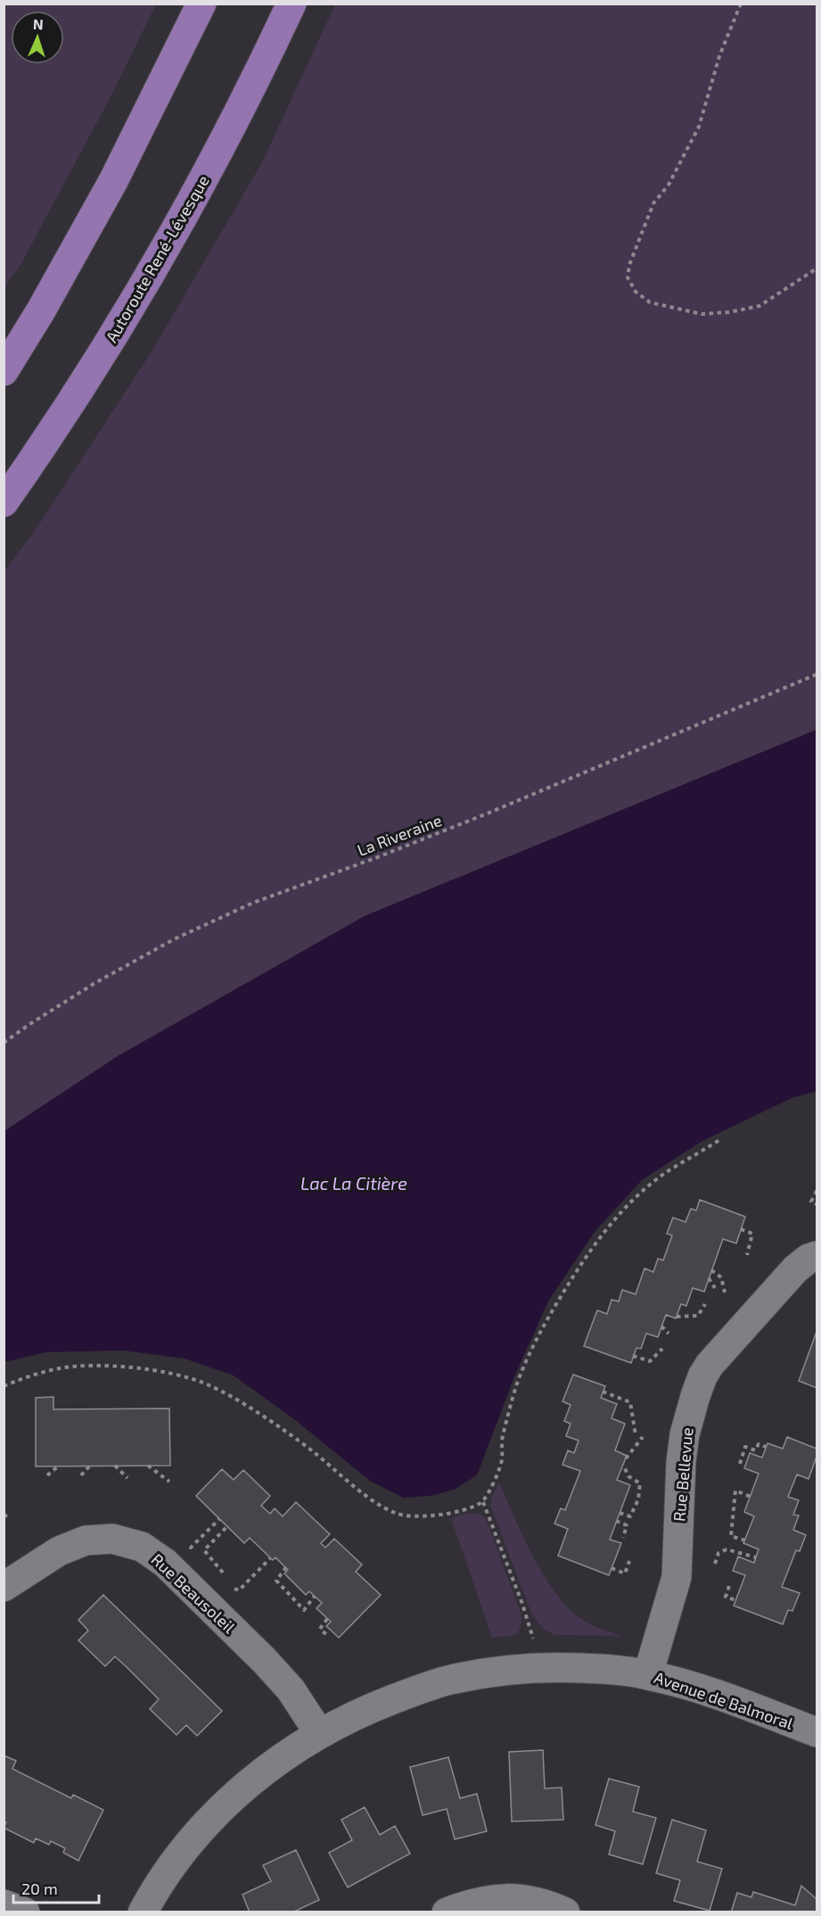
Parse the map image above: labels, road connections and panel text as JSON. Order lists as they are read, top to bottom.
{
  "streets": {
    "highway": ["Autoroute René-Lévesque"],
    "street": ["Rue Bellevue", "Rue Beausoleil", "Avenue de Balmoral"],
    "path": ["La Riveraine"]
  },
  "crossings": [
    ["Rue Bellevue", "Avenue de Balmoral"],
    ["Rue Beausoleil", "Avenue de Balmoral"]
  ],
  "water": ["Lac La Citière"],
  "scale_bar": "20 m",
  "north": "top"
}
